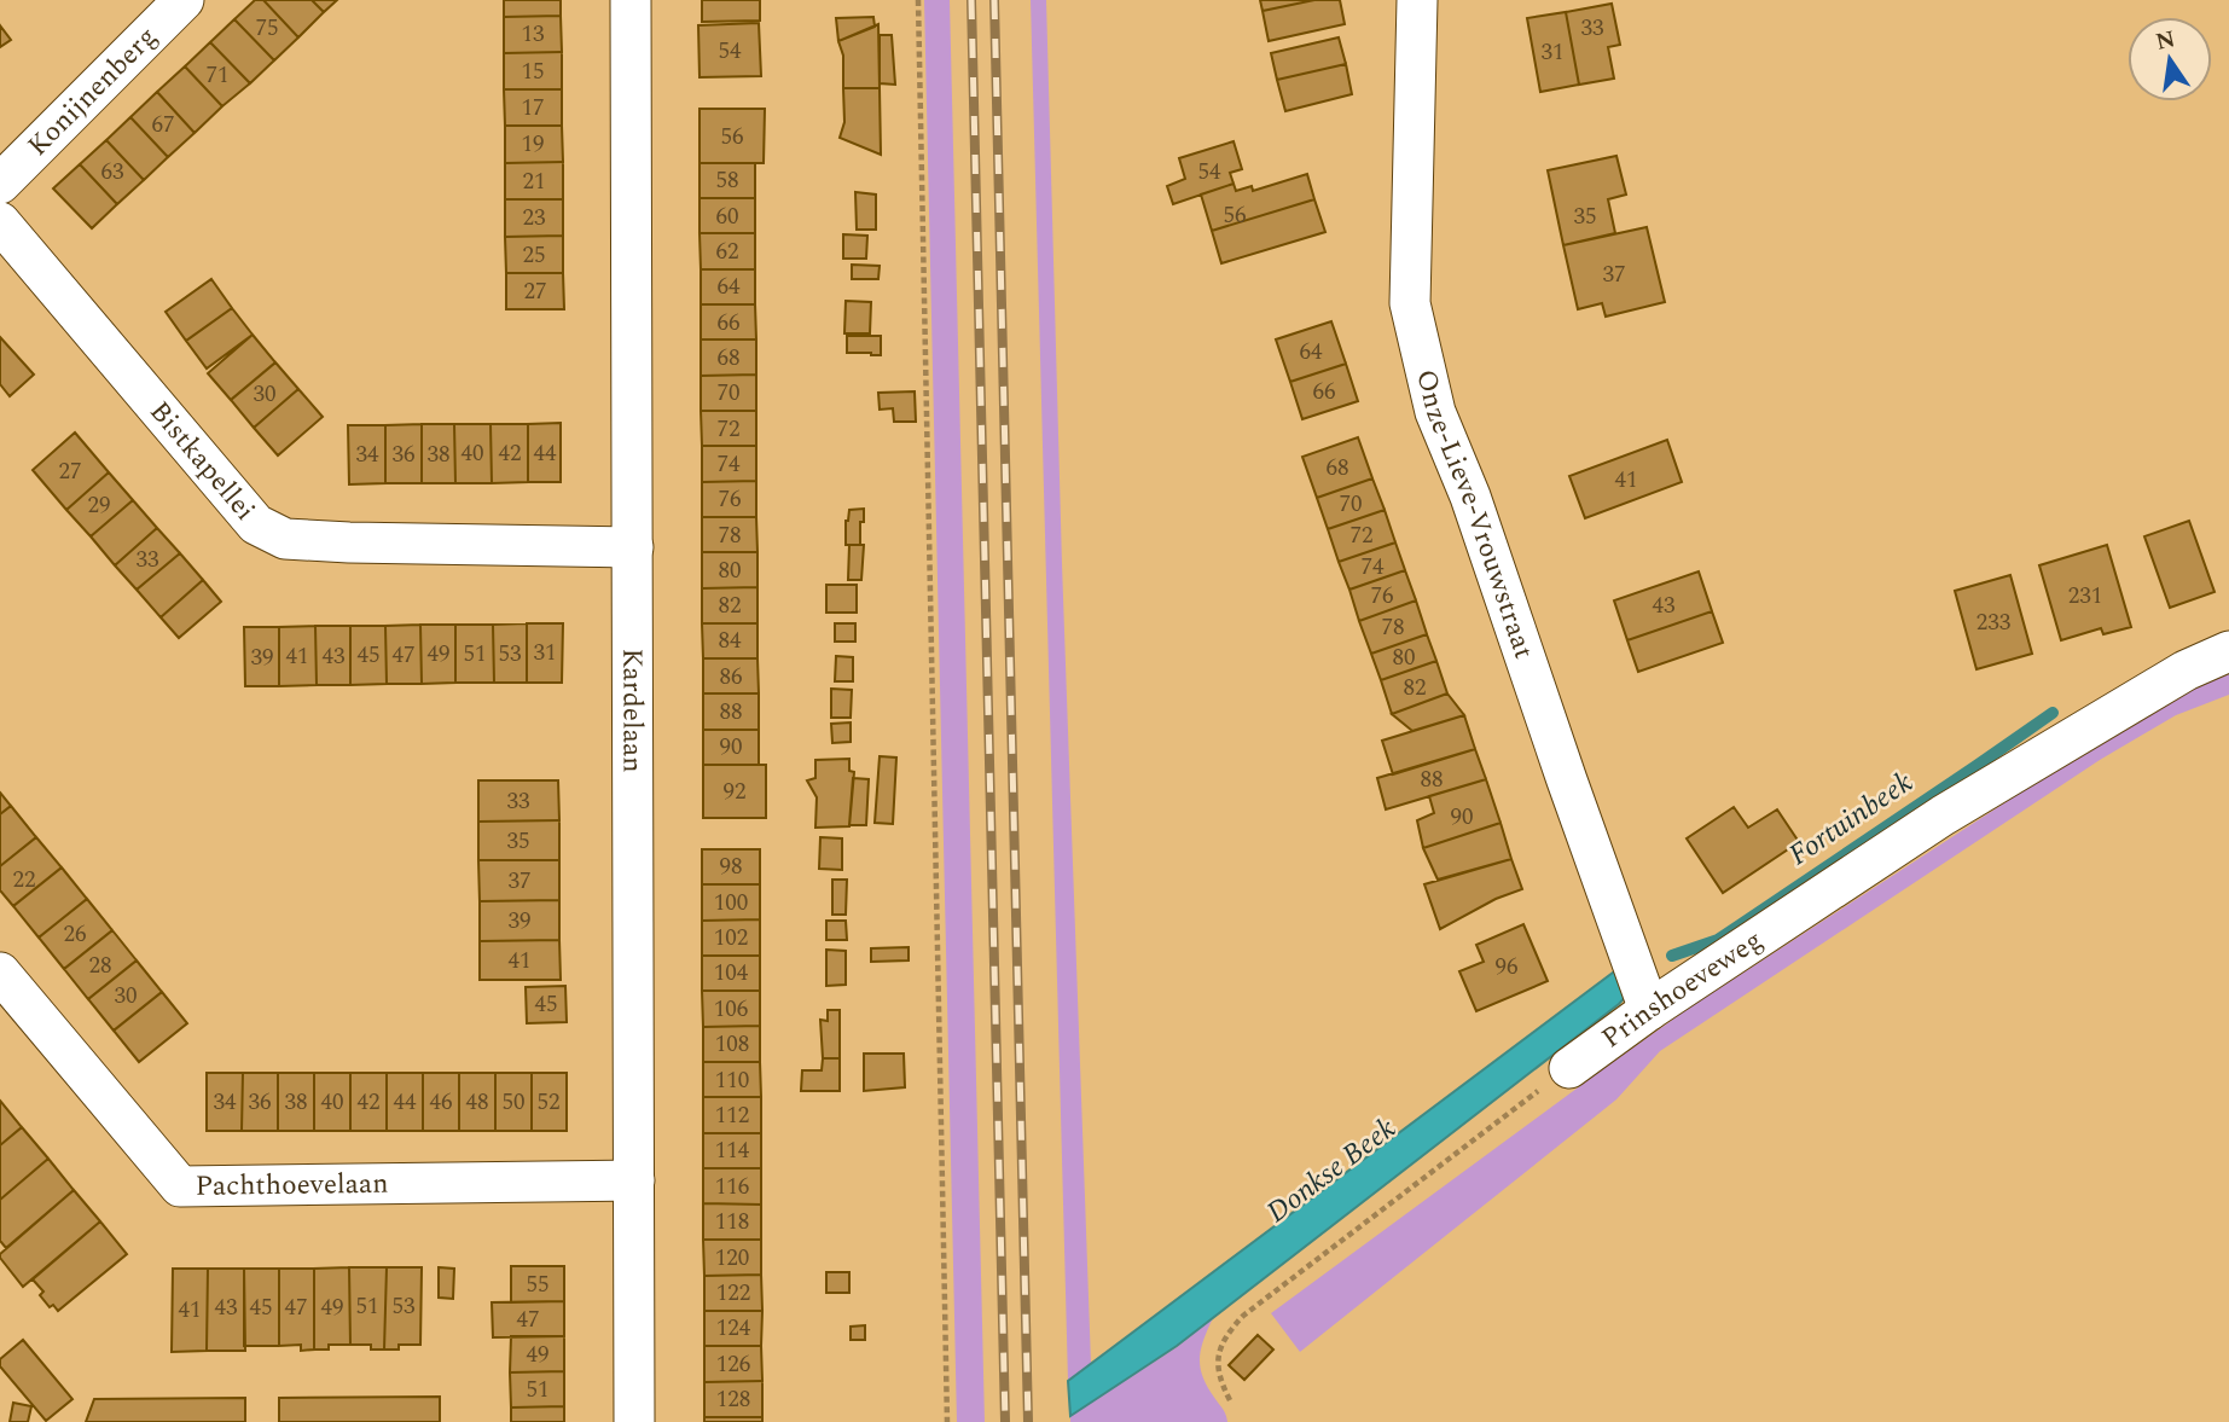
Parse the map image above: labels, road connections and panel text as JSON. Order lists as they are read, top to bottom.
{
  "streets": {
    "street": [
      "Konijnenberg",
      "Bistkapellei",
      "Onze-Lieve-Vrouwstraat",
      "Kardelaan",
      "Prinshoeveweg",
      "Pachthoevelaan"
    ]
  },
  "crossings": [
    ["Bistkapellei", "Kardelaan"],
    ["Onze-Lieve-Vrouwstraat", "Prinshoeveweg"],
    ["Kardelaan", "Pachthoevelaan"]
  ],
  "water": ["Fortuinbeek", "Donkse Beek"],
  "house_numbers": [
    "75",
    "33",
    "13",
    "54",
    "31",
    "15",
    "71",
    "17",
    "67",
    "56",
    "19",
    "63",
    "54",
    "58",
    "21",
    "56",
    "60",
    "35",
    "23",
    "62",
    "25",
    "37",
    "64",
    "27",
    "66",
    "64",
    "68",
    "66",
    "70",
    "30",
    "72",
    "40",
    "42",
    "44",
    "34",
    "36",
    "38",
    "74",
    "68",
    "27",
    "41",
    "76",
    "70",
    "29",
    "78",
    "72",
    "33",
    "74",
    "80",
    "76",
    "231",
    "82",
    "43",
    "233",
    "78",
    "84",
    "31",
    "49",
    "51",
    "53",
    "45",
    "47",
    "41",
    "43",
    "39",
    "80",
    "86",
    "82",
    "88",
    "90",
    "88",
    "92",
    "33",
    "90",
    "35",
    "98",
    "22",
    "37",
    "100",
    "39",
    "26",
    "102",
    "41",
    "28",
    "96",
    "104",
    "30",
    "45",
    "106",
    "108",
    "110",
    "34",
    "36",
    "38",
    "40",
    "42",
    "44",
    "46",
    "48",
    "50",
    "52",
    "112",
    "114",
    "116",
    "118",
    "120",
    "55",
    "122",
    "51",
    "53",
    "43",
    "45",
    "47",
    "49",
    "41",
    "47",
    "124",
    "49",
    "126",
    "51",
    "128"
  ],
  "north": "top"
}
